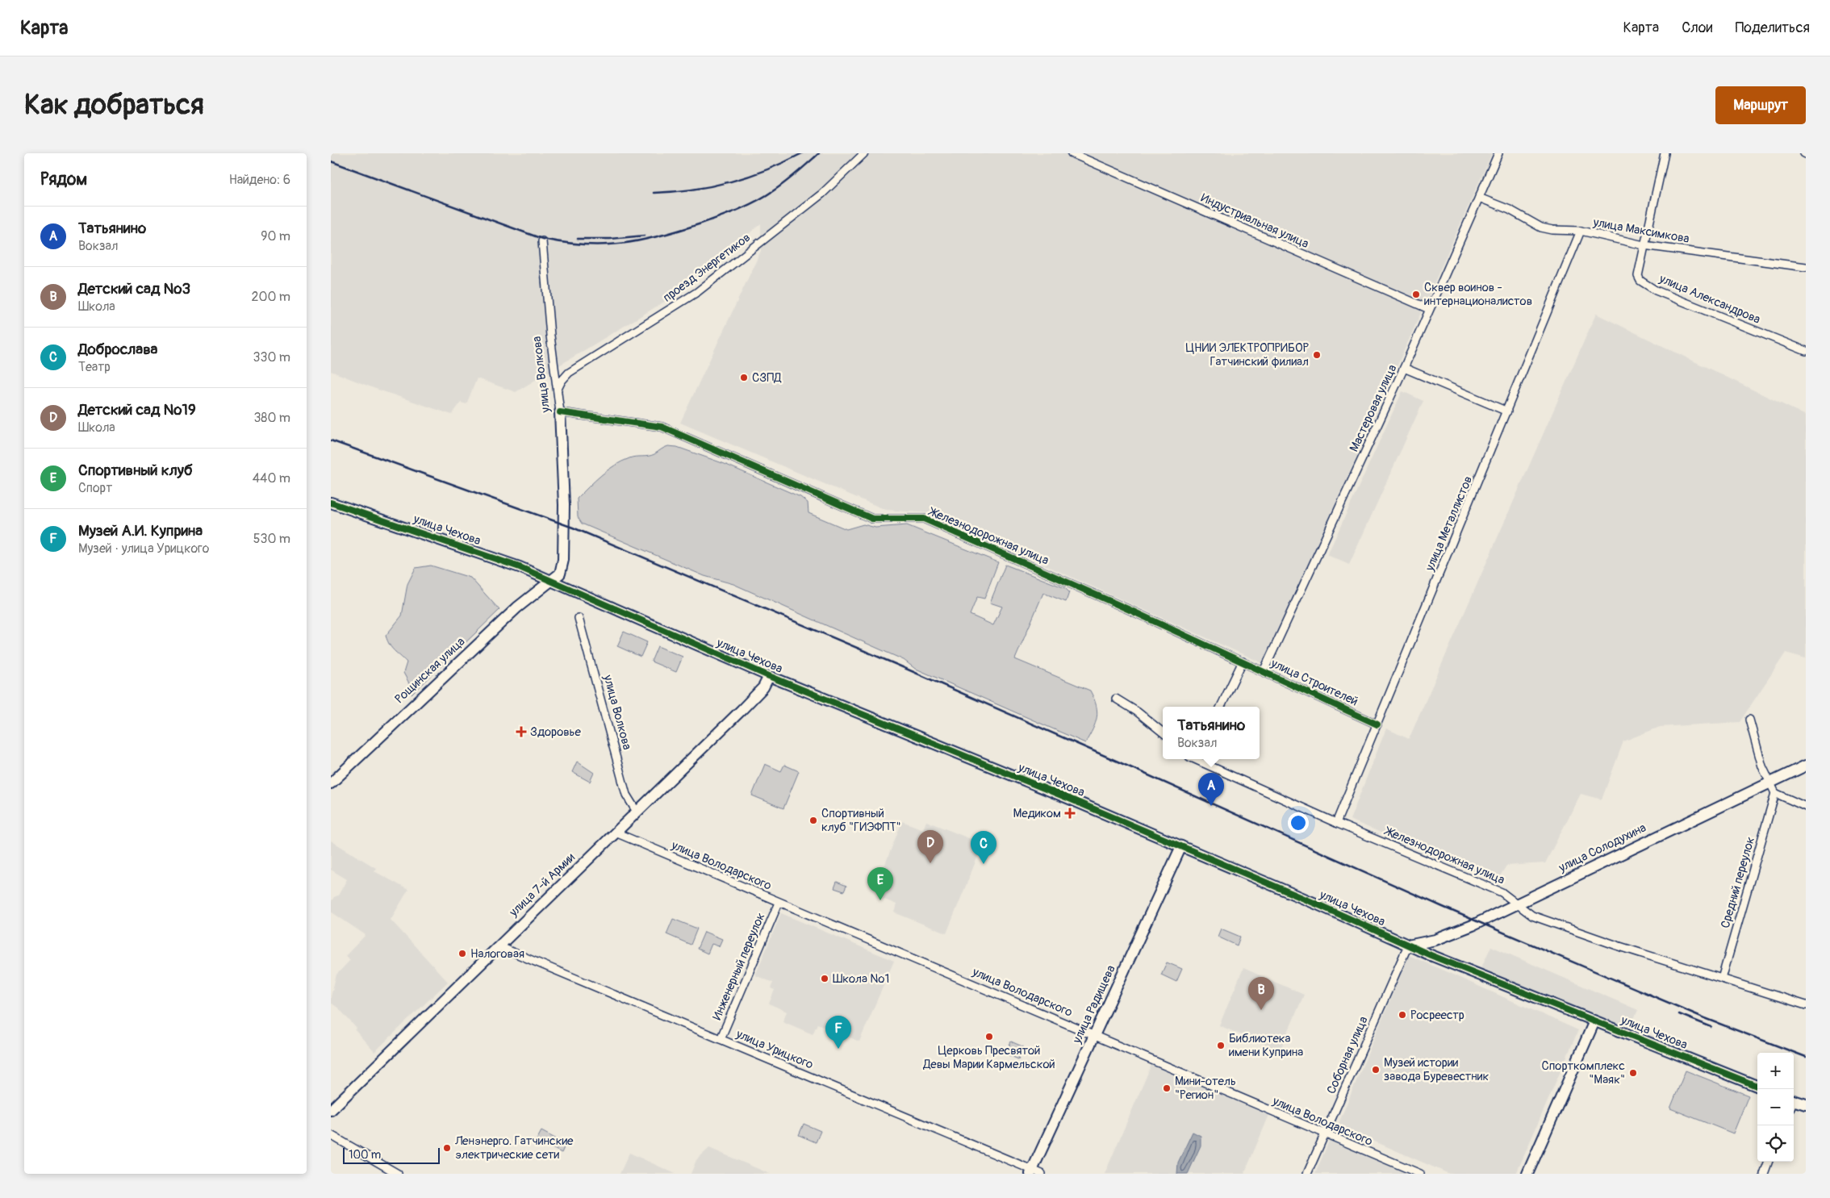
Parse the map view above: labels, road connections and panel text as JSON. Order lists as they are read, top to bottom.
{
  "streets": {
    "street": [
      "Индустриальная улица",
      "улица Максимкова",
      "проезд Энергетиков",
      "улица Александрова",
      "улица Волкова",
      "Мастеровая улица",
      "улица Металлистов",
      "улица Чехова",
      "Железнодорожная улица",
      "Рощинская улица",
      "улица Строителей",
      "улица Солодухина",
      "улица Володарского",
      "Средний переулок",
      "улица 7-й Армии",
      "Инженерный переулок",
      "улица Радищева",
      "улица Урицкого",
      "Соборная улица"
    ]
  },
  "crossings": [
    ["Индустриальная улица", "Мастеровая улица"],
    ["улица Максимкова", "улица Александрова"],
    ["улица Максимкова", "Мастеровая улица"],
    ["улица Максимкова", "улица Металлистов"],
    ["проезд Энергетиков", "улица Волкова"],
    ["улица Волкова", "улица Чехова"],
    ["улица Волкова", "Железнодорожная улица"],
    ["улица Волкова", "Рощинская улица"],
    ["улица Волкова", "улица 7-й Армии"],
    ["Мастеровая улица", "улица Строителей"],
    ["улица Металлистов", "Железнодорожная улица"],
    ["улица Металлистов", "улица Строителей"],
    ["улица Чехова", "Рощинская улица"],
    ["улица Чехова", "улица Солодухина"],
    ["улица Чехова", "улица 7-й Армии"],
    ["улица Чехова", "улица Радищева"],
    ["улица Чехова", "Соборная улица"],
    ["Железнодорожная улица", "улица Строителей"],
    ["Железнодорожная улица", "улица Солодухина"],
    ["Железнодорожная улица", "Средний переулок"],
    ["улица Солодухина", "Соборная улица"],
    ["улица Володарского", "улица 7-й Армии"],
    ["улица Володарского", "Инженерный переулок"],
    ["улица Володарского", "улица Радищева"],
    ["улица Володарского", "Соборная улица"],
    ["улица 7-й Армии", "улица Урицкого"],
    ["Инженерный переулок", "улица Урицкого"],
    ["улица Радищева", "улица Урицкого"]
  ],
  "places": {
    "other": [
      "Сквер воинов - интернационалистов",
      "ЦНИИ ЭЛЕКТРОПРИБОР Гатчинский филиал",
      "СЗПД",
      "Спортивный клуб \"ГИЭФПТ\"",
      "Налоговая",
      "Школа №1",
      "Росреестр",
      "Церковь Пресвятой Девы Марии Кармельской",
      "Библиотека имени Куприна",
      "Музей истории завода Буревестник",
      "Спорткомплекс \"Маяк\"",
      "Мини-отель \"Регион\"",
      "Ленэнерго. Гатчинские электрические сети"
    ],
    "health": ["Здоровье", "Медиком"]
  },
  "scale_bar": "100 m",
  "page": {
    "header": "Карта",
    "nav": ["Карта", "Слои", "Поделиться"],
    "buttons": "Маршрут",
    "title": "Как добраться",
    "heading": ["Рядом", "Найдено: 6"],
    "list": [
      {
        "mark": "A",
        "name": "Татьянино",
        "note": "Вокзал",
        "value": "90 m"
      },
      {
        "mark": "B",
        "name": "Детский сад №3",
        "note": "Школа",
        "value": "200 m"
      },
      {
        "mark": "C",
        "name": "Доброслава",
        "note": "Театр",
        "value": "330 m"
      },
      {
        "mark": "D",
        "name": "Детский сад №19",
        "note": "Школа",
        "value": "380 m"
      },
      {
        "mark": "E",
        "name": "Спортивный клуб",
        "note": "Спорт",
        "value": "440 m"
      },
      {
        "mark": "F",
        "name": "Музей А.И. Куприна",
        "note": "Музей · улица Урицкого",
        "value": "530 m"
      }
    ],
    "popup": ["Татьянино", "Вокзал"],
    "pins": [
      "A",
      "D",
      "C",
      "E",
      "B",
      "F"
    ],
    "map_buttons": ["+", "−"],
    "scale": "100 m"
  }
}
